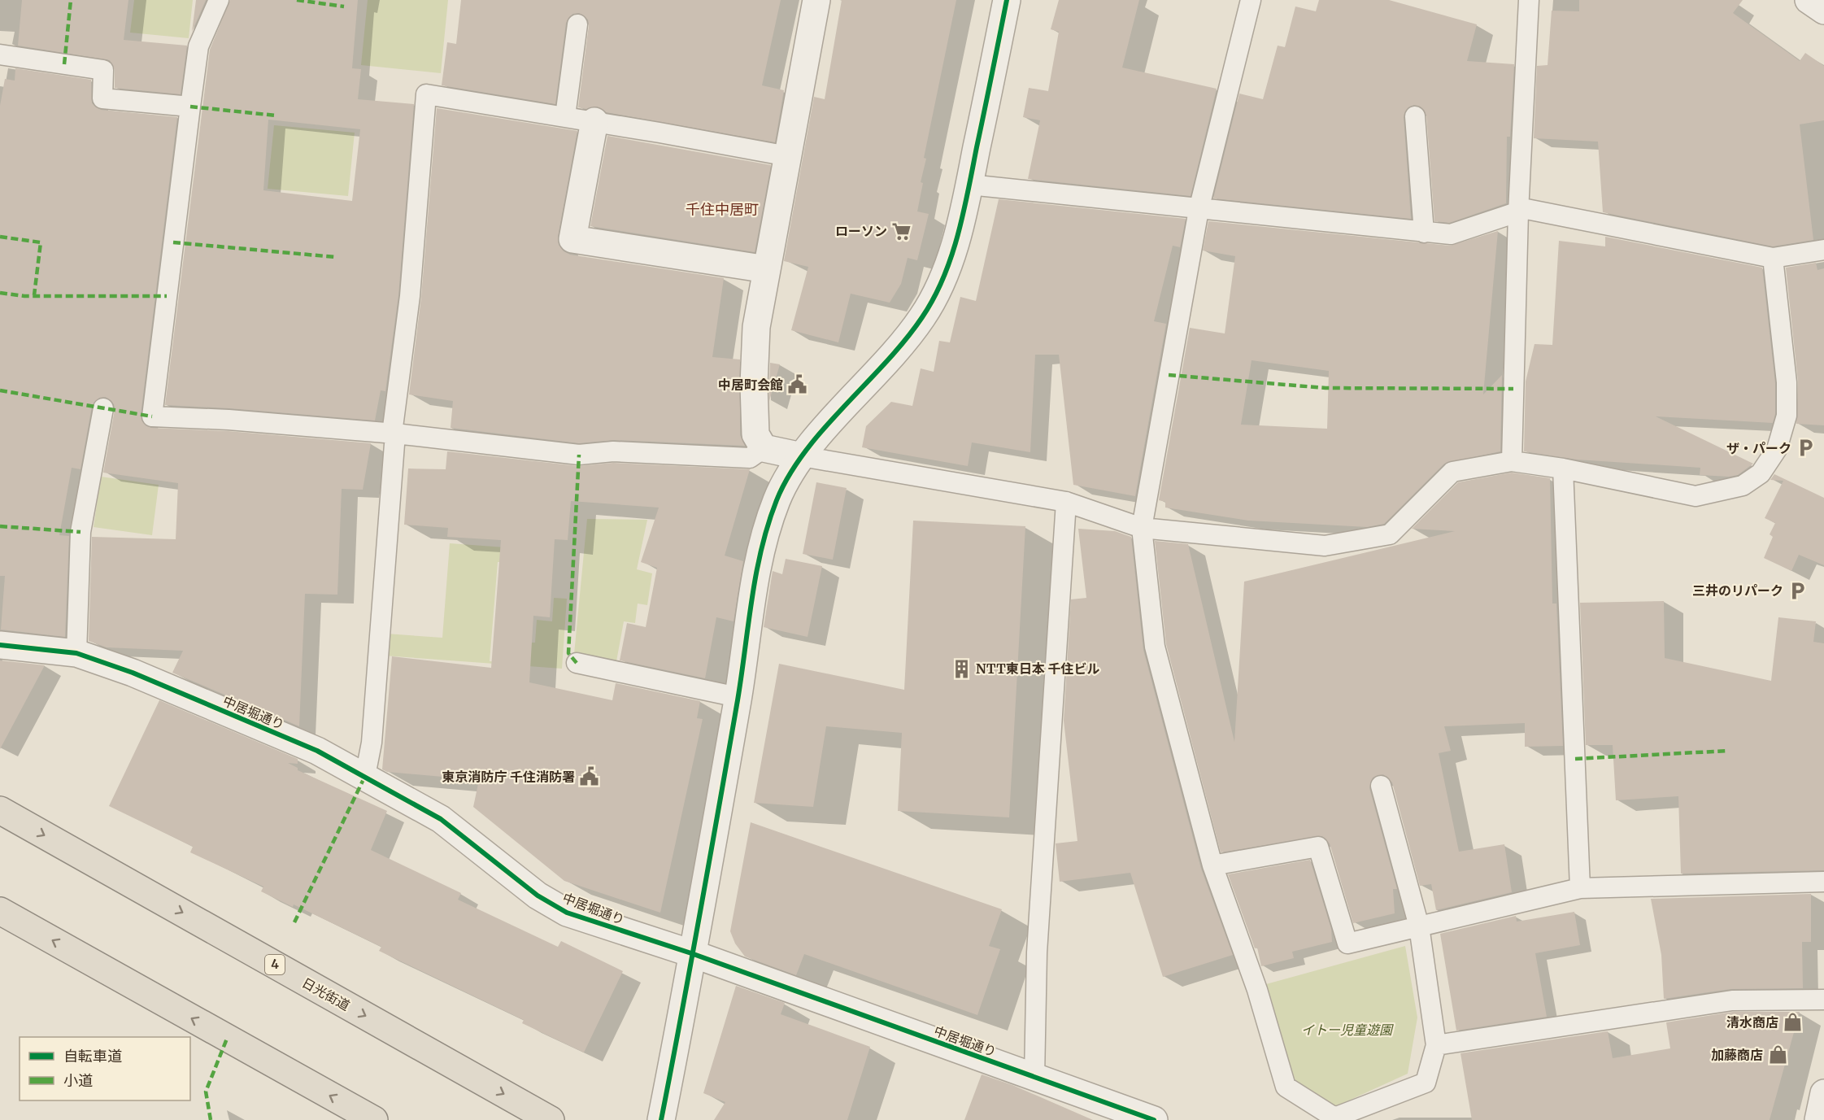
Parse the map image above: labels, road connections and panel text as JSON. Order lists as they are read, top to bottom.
{
  "streets": {
    "highway": ["4", "日光街道"],
    "street": ["中居堀通り"]
  },
  "districts": ["千住中居町"],
  "parks": ["イトー児童遊園"],
  "places": {
    "supermarket": ["ローソン"],
    "public building": ["中居町会館", "東京消防庁 千住消防署"],
    "parking": ["ザ・パーク", "三井のリパーク"],
    "building": ["NTT東日本 千住ビル"],
    "shop": ["清水商店", "加藤商店"]
  },
  "legend": ["自転車道", "小道"]
}
